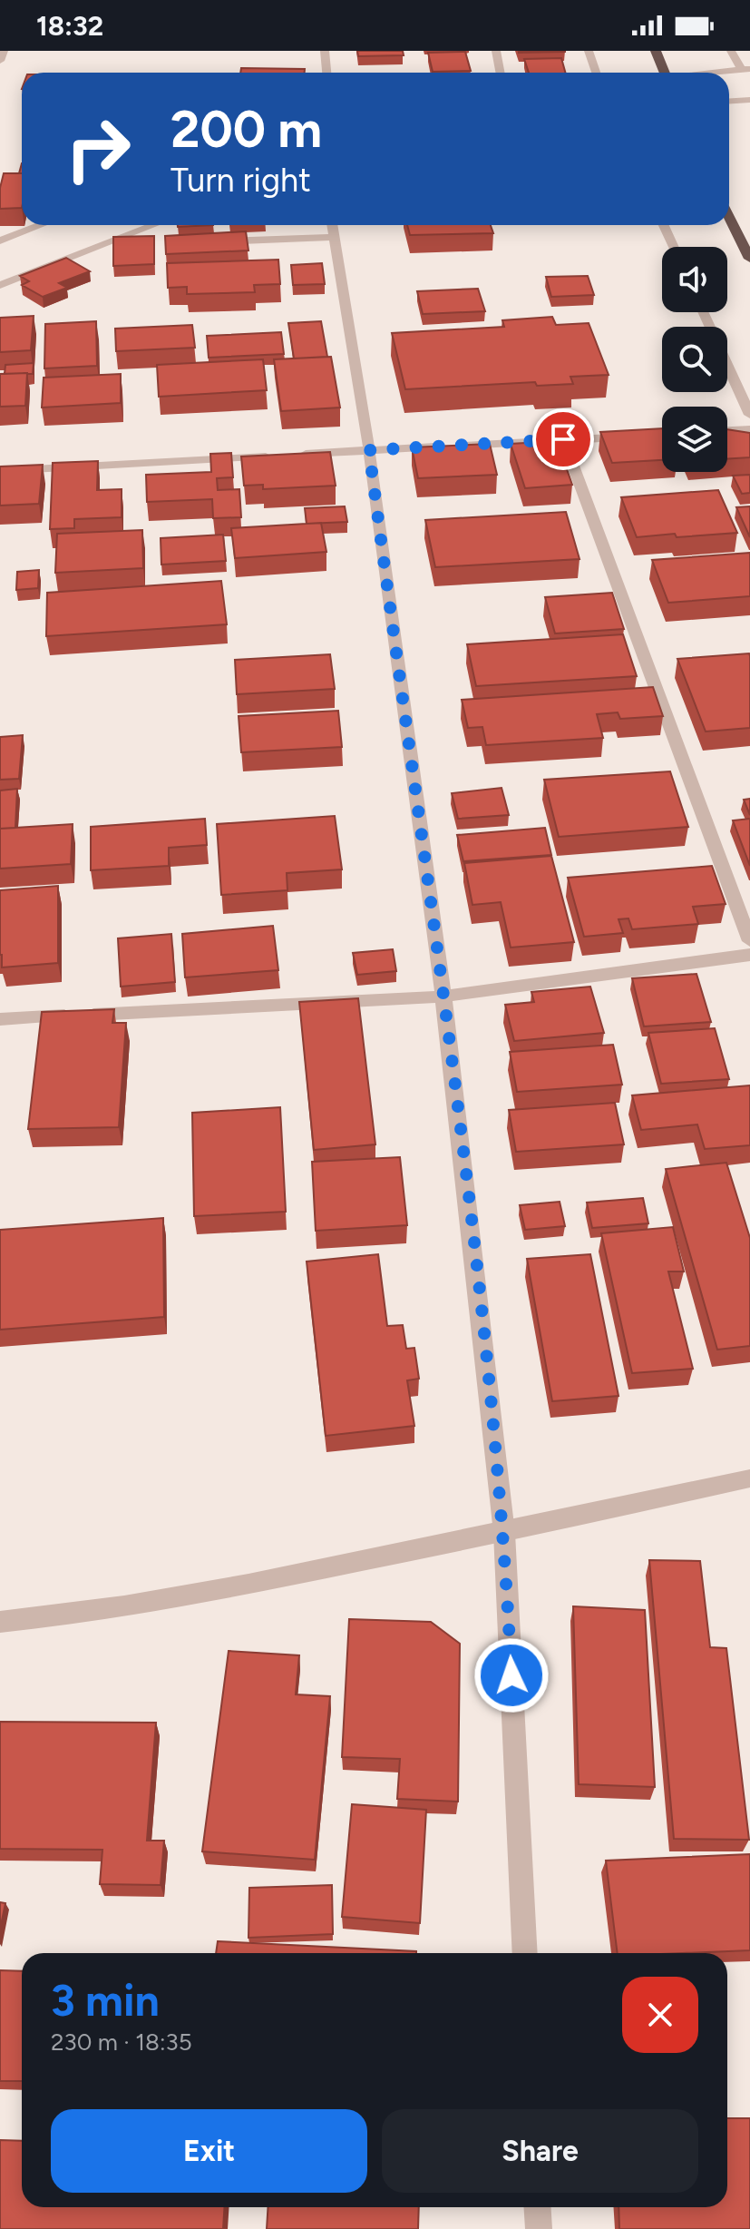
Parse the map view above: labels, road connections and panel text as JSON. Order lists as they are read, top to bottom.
{
  "page": {
    "status": "18:32",
    "turn": ["200 m", "Turn right"],
    "heading": ["3 min", "230 m · 18:35"],
    "buttons": ["Exit", "Share"]
  }
}
